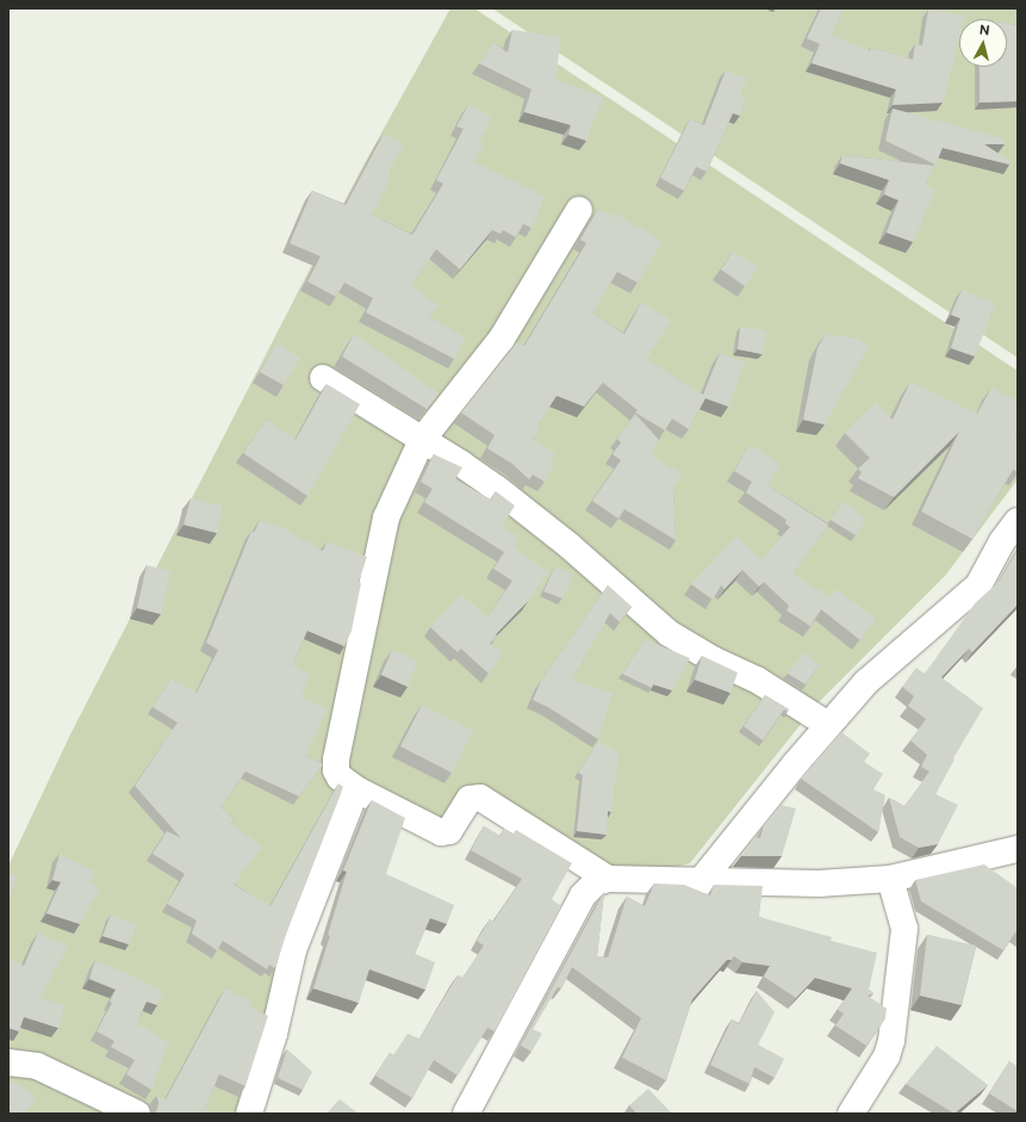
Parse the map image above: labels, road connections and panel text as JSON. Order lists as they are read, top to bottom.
{
  "north": "top"
}
